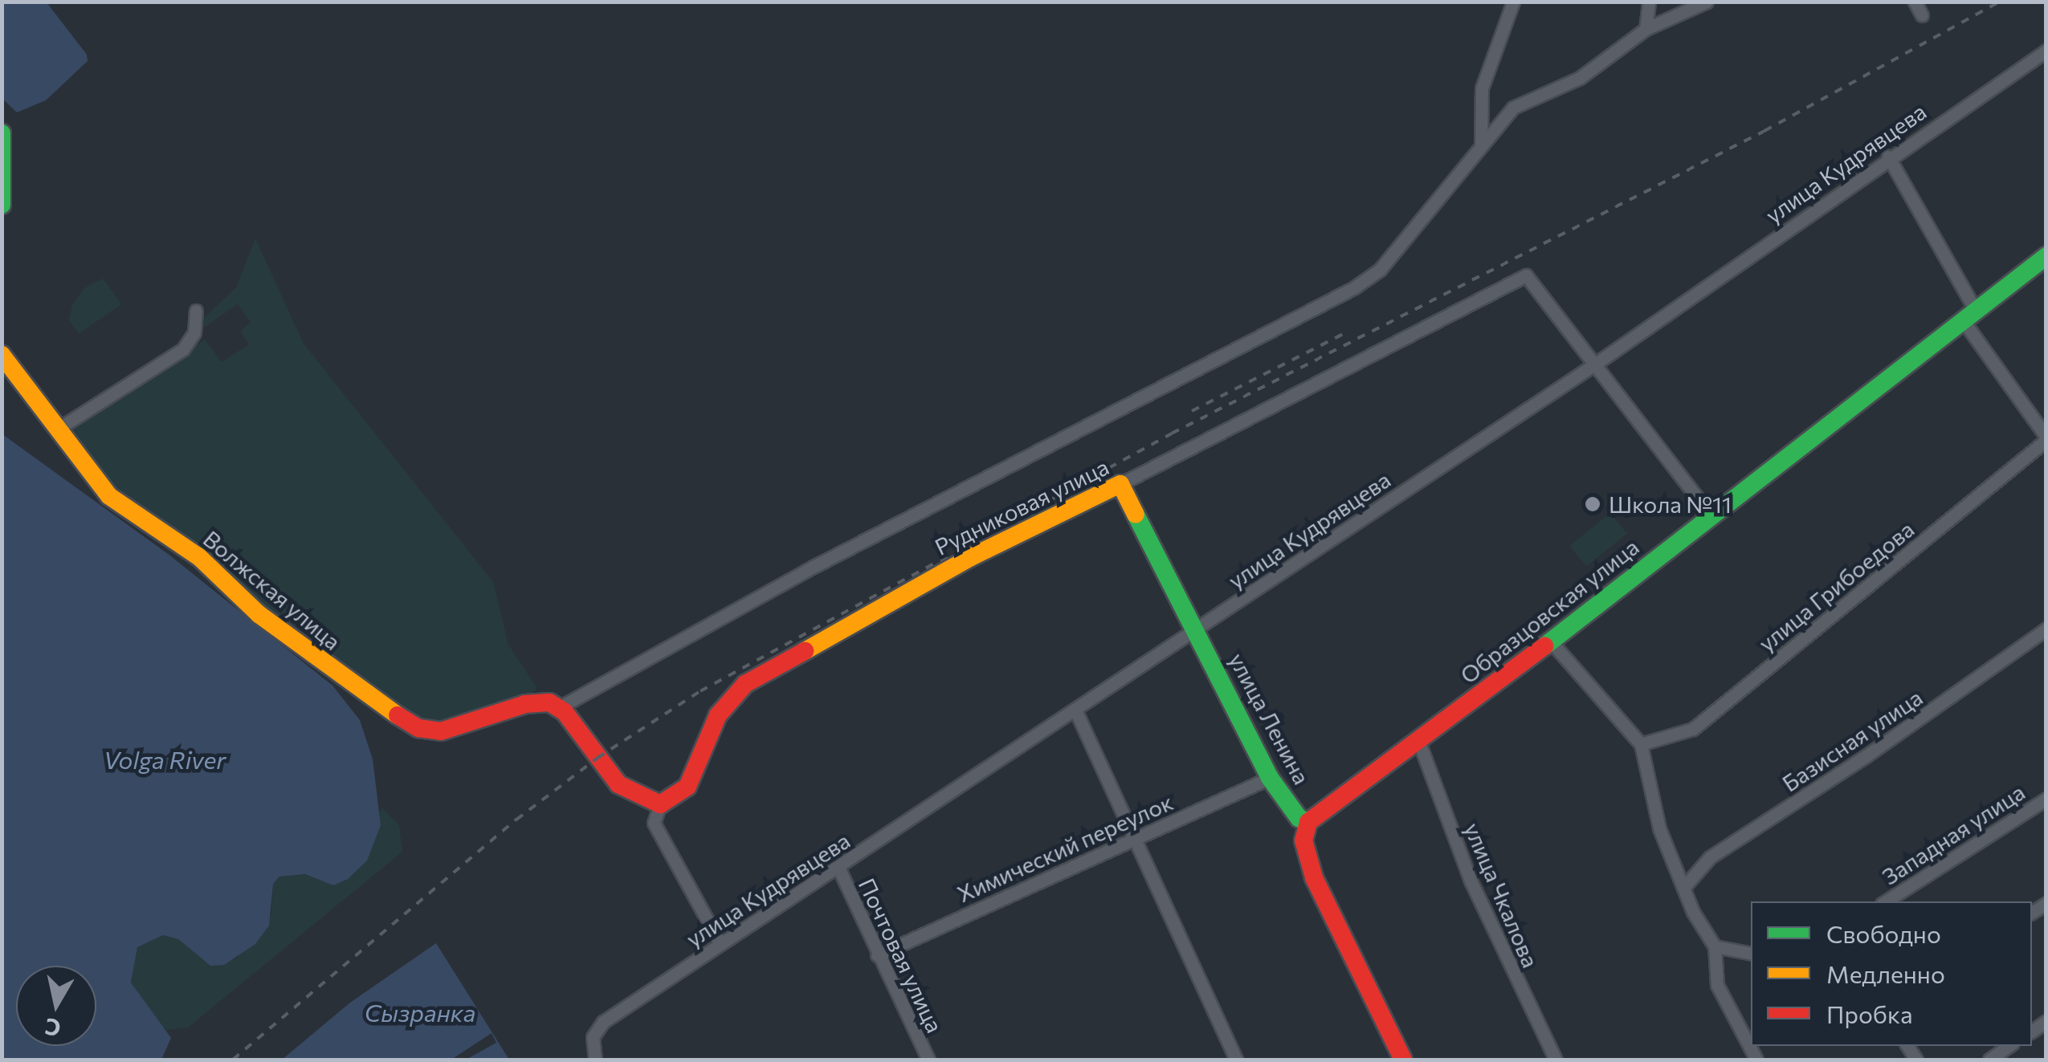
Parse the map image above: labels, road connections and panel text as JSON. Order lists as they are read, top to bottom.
{
  "streets": {
    "street": [
      "улица Кудрявцева",
      "Рудниковая улица",
      "улица Грибоедова",
      "Волжская улица",
      "Образцовская улица",
      "улица Ленина",
      "Базисная улица",
      "Западная улица",
      "Химический переулок",
      "улица Чкалова",
      "Почтовая улица"
    ]
  },
  "crossings": [
    ["улица Кудрявцева", "Рудниковая улица"],
    ["улица Кудрявцева", "улица Ленина"],
    ["улица Кудрявцева", "Почтовая улица"],
    ["Рудниковая улица", "улица Ленина"],
    ["Образцовская улица", "улица Ленина"],
    ["Образцовская улица", "улица Чкалова"],
    ["улица Ленина", "Химический переулок"],
    ["Химический переулок", "Почтовая улица"]
  ],
  "water": ["Volga River", "Сызранка"],
  "places": ["Школа №11"],
  "legend": ["Свободно", "Медленно", "Пробка"],
  "north": "bottom"
}
